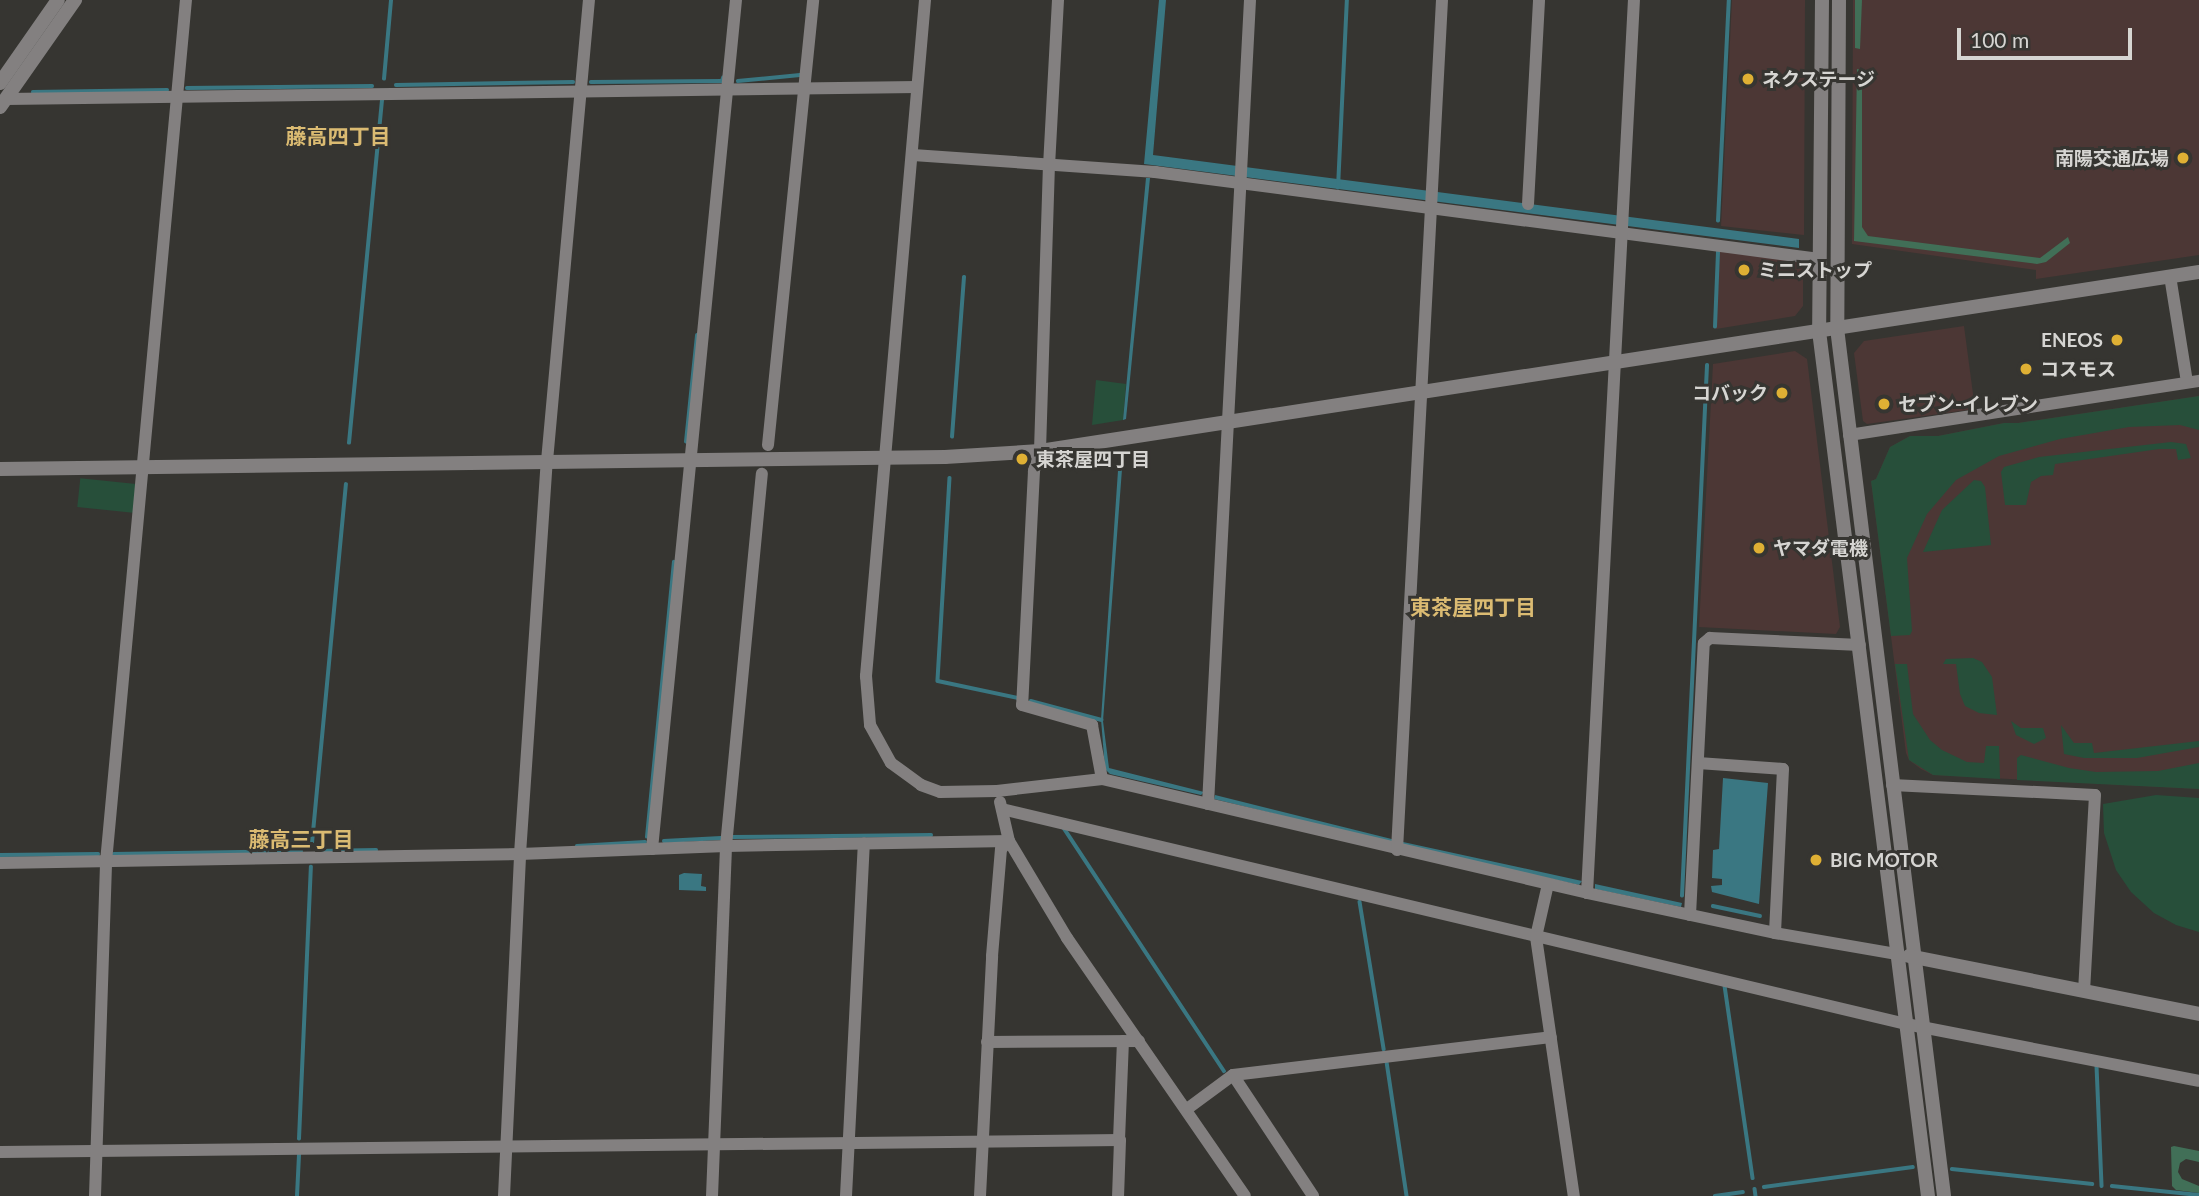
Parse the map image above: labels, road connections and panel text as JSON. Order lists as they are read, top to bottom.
{
  "districts": ["藤高四丁目", "東茶屋四丁目", "藤高三丁目"],
  "places": [
    "ネクステージ",
    "南陽交通広場",
    "ミニストップ",
    "ENEOS",
    "コスモス",
    "コバック",
    "セブン-イレブン",
    "東茶屋四丁目",
    "ヤマダ電機",
    "BIG MOTOR"
  ],
  "scale_bar": "100 m"
}
